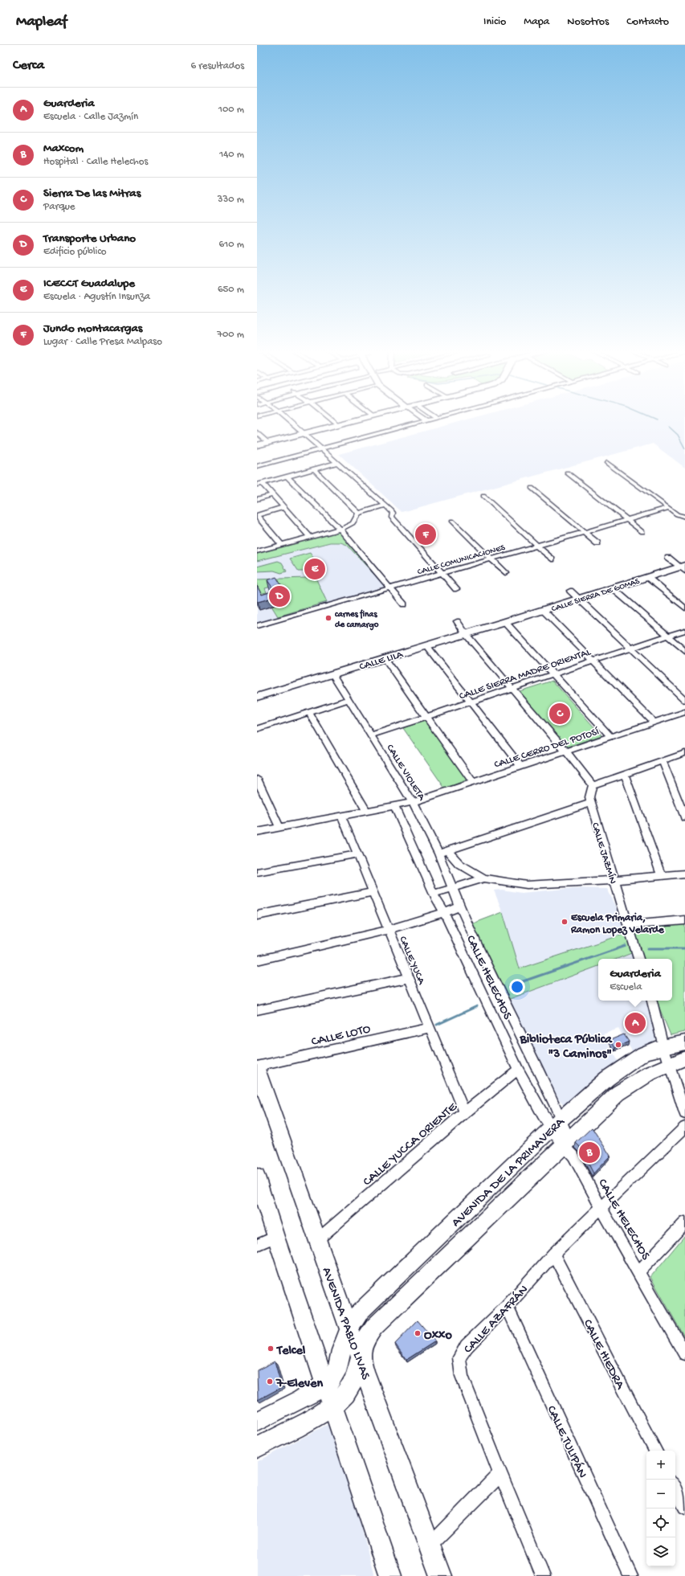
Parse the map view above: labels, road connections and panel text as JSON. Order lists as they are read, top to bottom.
{
  "streets": {
    "street": [
      "CALLE COMUNICACIONES",
      "CALLE SIERRA DE GOMAS",
      "CALLE LILA",
      "CALLE SIERRA MADRE ORIENTAL",
      "CALLE CERRO DEL POTOSÍ",
      "CALLE VIOLETA",
      "CALLE JAZMÍN",
      "CALLE YUCA",
      "CALLE HELECHOS",
      "CALLE LOTO",
      "CALLE YUCCA ORIENTE",
      "AVENIDA DE LA PRIMAVERA",
      "CALLE AZAFRÁN",
      "AVENIDA PABLO LIVAS",
      "CALLE HIEDRA",
      "CALLE TULIPÁN"
    ]
  },
  "crossings": [
    ["CALLE SIERRA DE GOMAS", "CALLE LILA"],
    ["CALLE LILA", "CALLE VIOLETA"],
    ["CALLE SIERRA MADRE ORIENTAL", "CALLE VIOLETA"],
    ["CALLE CERRO DEL POTOSÍ", "CALLE VIOLETA"],
    ["CALLE CERRO DEL POTOSÍ", "CALLE YUCA"],
    ["CALLE CERRO DEL POTOSÍ", "CALLE HELECHOS"],
    ["CALLE VIOLETA", "CALLE JAZMÍN"],
    ["CALLE VIOLETA", "CALLE HELECHOS"],
    ["CALLE VIOLETA", "AVENIDA DE LA PRIMAVERA"],
    ["CALLE YUCA", "CALLE LOTO"],
    ["CALLE YUCA", "CALLE YUCCA ORIENTE"],
    ["CALLE HELECHOS", "CALLE YUCCA ORIENTE"],
    ["CALLE HELECHOS", "AVENIDA DE LA PRIMAVERA"],
    ["CALLE HELECHOS", "CALLE AZAFRÁN"],
    ["CALLE LOTO", "AVENIDA PABLO LIVAS"],
    ["CALLE YUCCA ORIENTE", "AVENIDA PABLO LIVAS"],
    ["AVENIDA DE LA PRIMAVERA", "AVENIDA PABLO LIVAS"],
    ["CALLE AZAFRÁN", "CALLE HIEDRA"],
    ["CALLE AZAFRÁN", "CALLE TULIPÁN"]
  ],
  "places": [
    "carnes finas de camargo",
    "Escuela Primaria, Ramon Lopez Velarde",
    "Biblioteca Pública \"3 Caminos\"",
    "Oxxo",
    "Telcel",
    "7-Eleven"
  ],
  "page": {
    "header": "Mapleaf",
    "nav": [
      "Inicio",
      "Mapa",
      "Nosotros",
      "Contacto"
    ],
    "heading": ["Cerca", "6 resultados"],
    "list": [
      {
        "mark": "A",
        "name": "Guarderia",
        "note": "Escuela · Calle Jazmín",
        "value": "100 m"
      },
      {
        "mark": "B",
        "name": "Maxcom",
        "note": "Hospital · Calle Helechos",
        "value": "140 m"
      },
      {
        "mark": "C",
        "name": "Sierra De las Mitras",
        "note": "Parque",
        "value": "330 m"
      },
      {
        "mark": "D",
        "name": "Transporte Urbano",
        "note": "Edificio público",
        "value": "610 m"
      },
      {
        "mark": "E",
        "name": "ICECCT Guadalupe",
        "note": "Escuela · Agustín Insunza",
        "value": "650 m"
      },
      {
        "mark": "F",
        "name": "Jundo montacargas",
        "note": "Lugar · Calle Presa Malpaso",
        "value": "700 m"
      }
    ],
    "pins": [
      "F",
      "E",
      "D",
      "C",
      "A",
      "B"
    ],
    "popup": ["Guarderia", "Escuela"],
    "map_buttons": ["+", "−"]
  }
}
